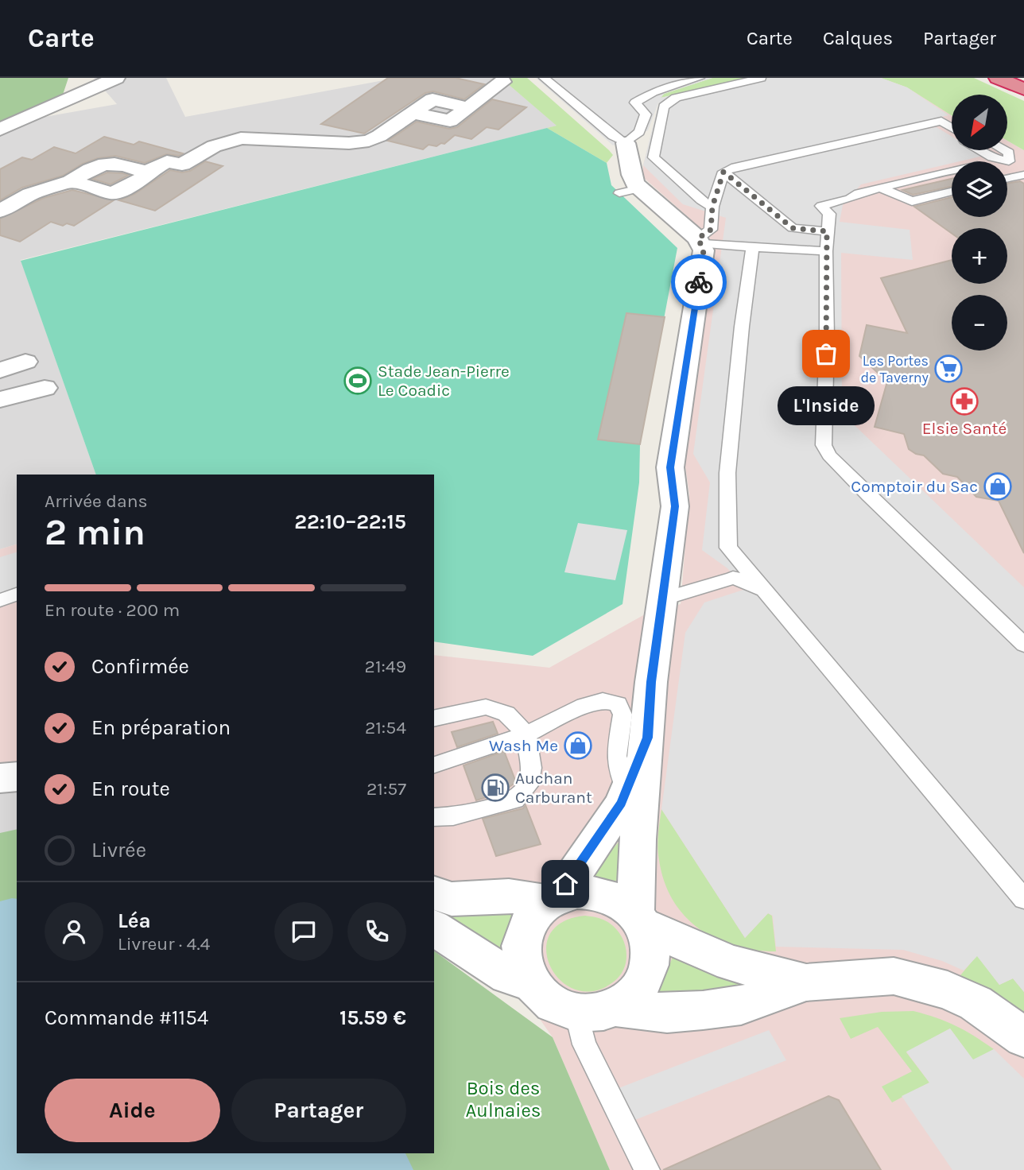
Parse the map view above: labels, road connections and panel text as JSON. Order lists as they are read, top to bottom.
{
  "parks": ["Bois des Aulnaies"],
  "places": {
    "other": ["L'Inside"],
    "supermarket": ["Les Portes de Taverny"],
    "sports": ["Stade Jean-Pierre Le Coadic"],
    "pharmacy": ["Elsie Santé"],
    "shop": ["Comptoir du Sac", "Wash Me"],
    "fuel station": ["Auchan Carburant"]
  },
  "north": "bottom left",
  "page": {
    "header": "Carte",
    "nav": ["Carte", "Calques", "Partager"],
    "map_buttons": ["+", "−"],
    "bubble": "L'Inside",
    "heading": ["2 min", "Arrivée dans", "22:10–22:15"],
    "panel": [
      "Léa",
      "Livreur · 4.4",
      "Commande #1154",
      "15.59 €"
    ],
    "bar": "En route · 200 m",
    "list": [
      ["Confirmée", "21:49"],
      ["En préparation", "21:54"],
      ["En route", "21:57"],
      "Livrée"
    ],
    "buttons": ["Aide", "Partager"]
  }
}
